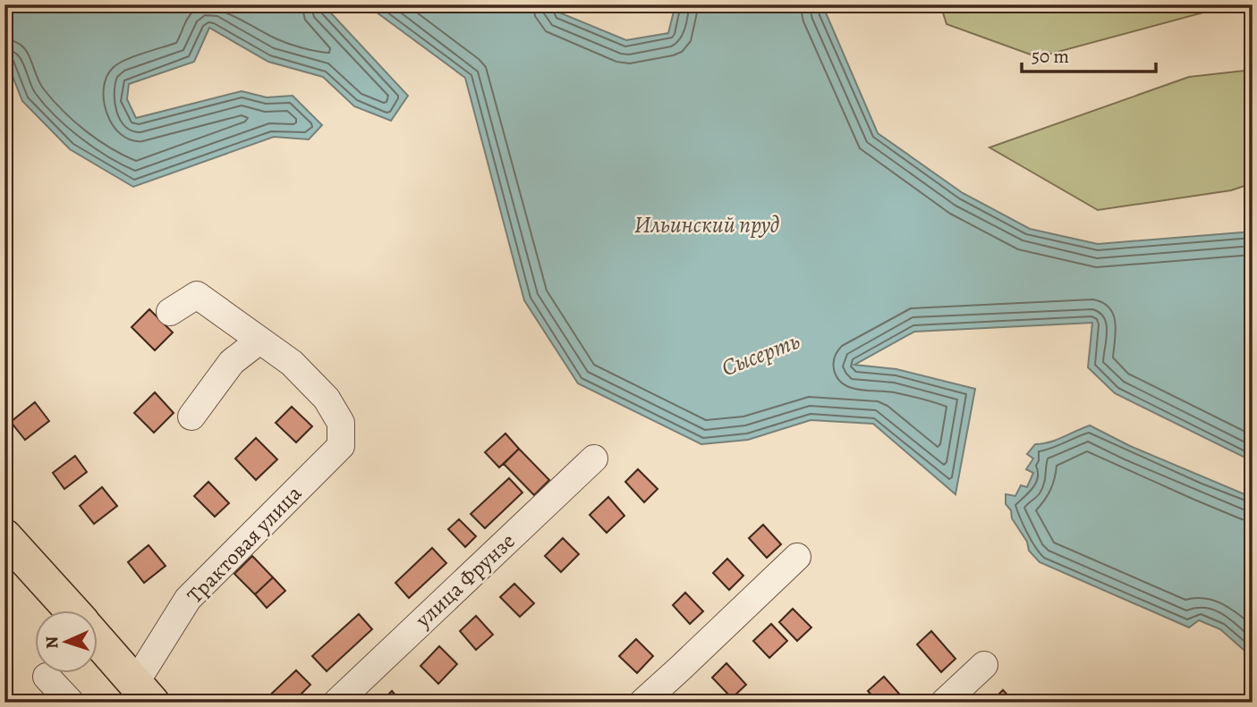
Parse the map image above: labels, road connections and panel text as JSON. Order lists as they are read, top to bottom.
{
  "streets": {
    "main road": ["Трактовая улица"],
    "street": ["улица Фрунзе"]
  },
  "water": ["Ильинский пруд", "Сысерть"],
  "scale_bar": "50 m",
  "north": "left"
}
